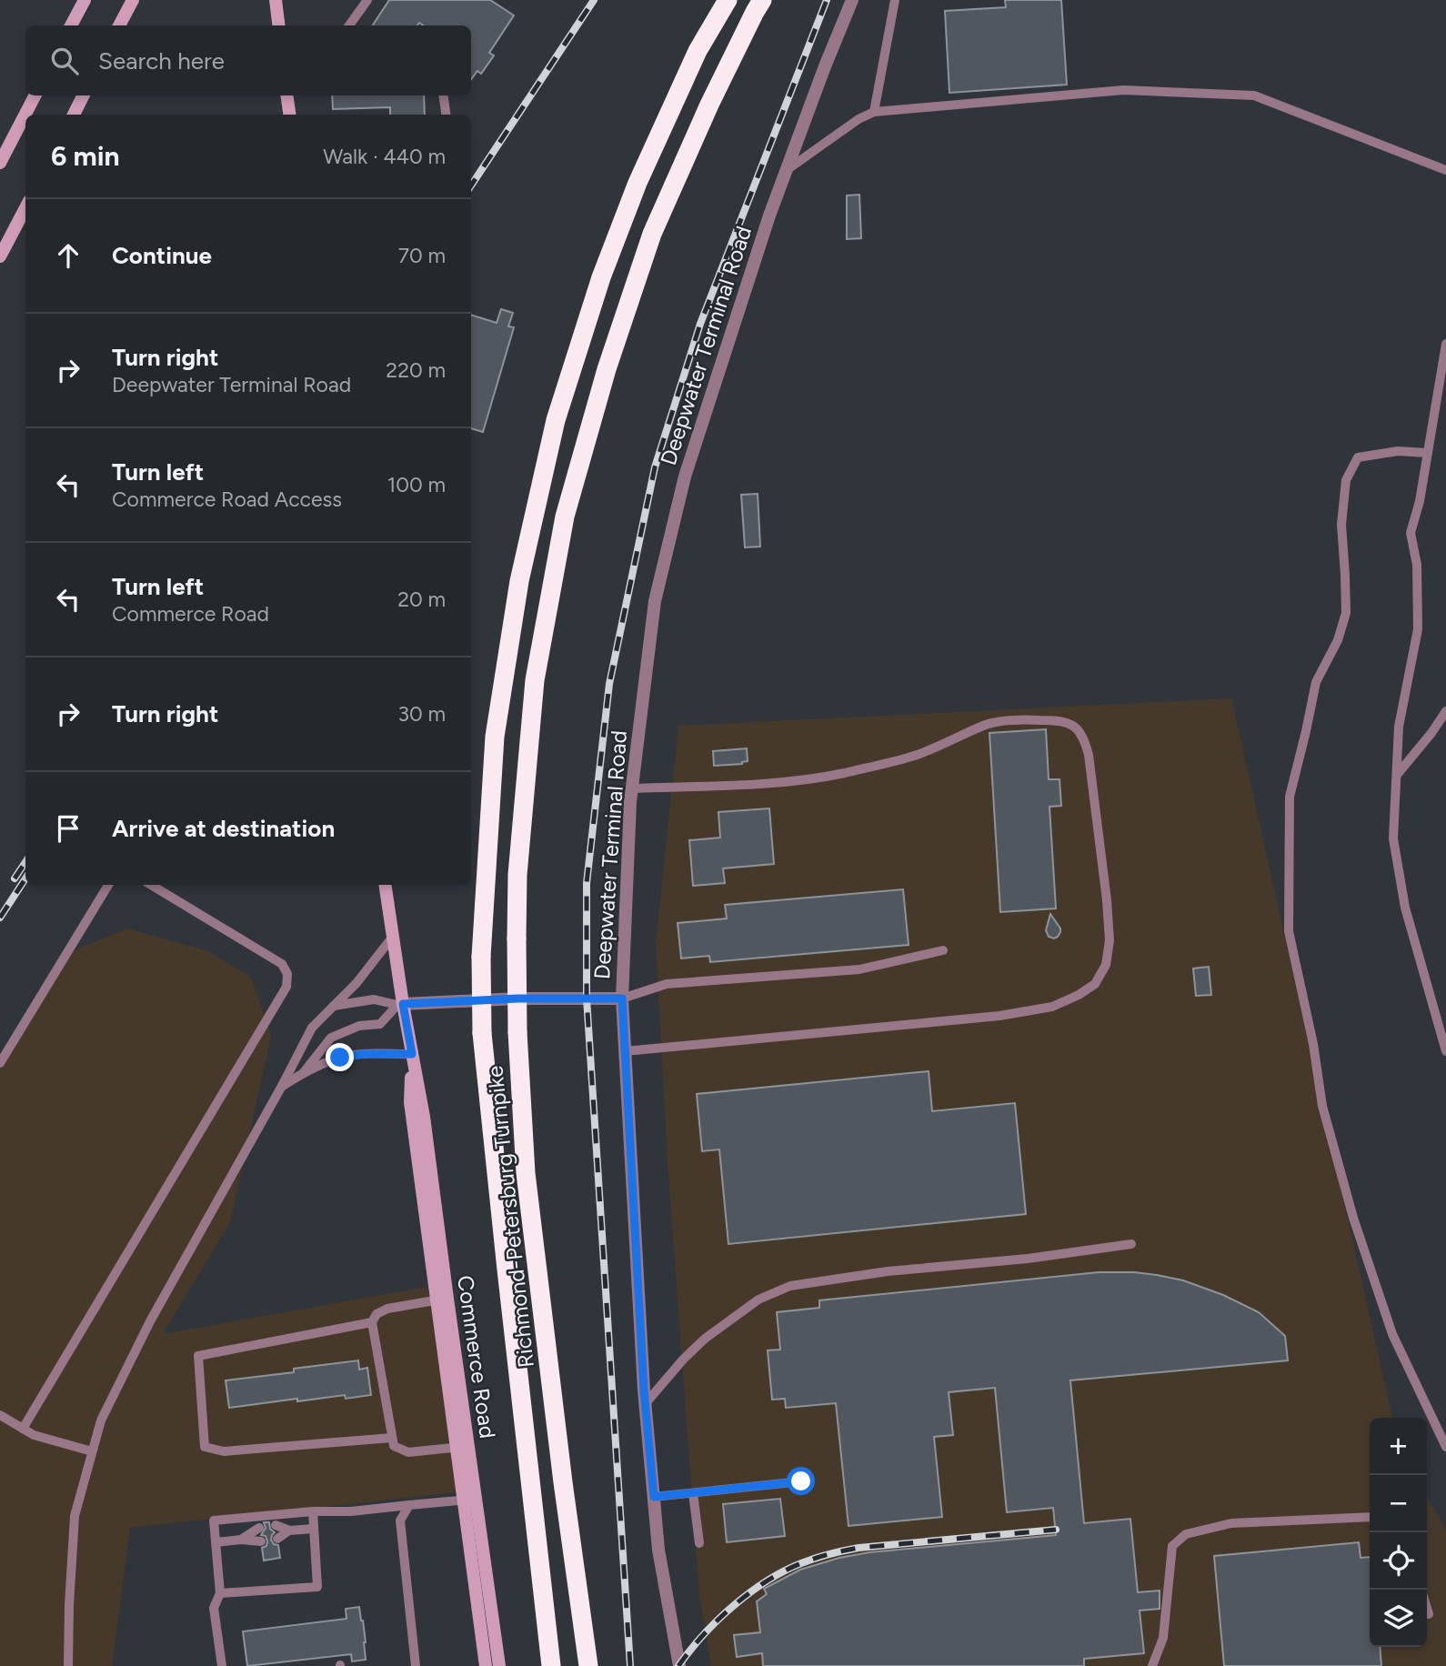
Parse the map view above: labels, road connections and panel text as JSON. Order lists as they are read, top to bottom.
{
  "streets": {
    "highway": ["Richmond-Petersburg Turnpike"],
    "main road": ["Commerce Road"],
    "street": ["Deepwater Terminal Road"]
  },
  "page": {
    "search": "Search here",
    "heading": ["6 min", "Walk · 440 m"],
    "list": [
      ["Continue", "70 m"],
      ["Turn right", "Deepwater Terminal Road", "220 m"],
      ["Turn left", "Commerce Road Access", "100 m"],
      ["Turn left", "Commerce Road", "20 m"],
      ["Turn right", "30 m"],
      "Arrive at destination"
    ],
    "map_buttons": ["+", "−"]
  }
}
